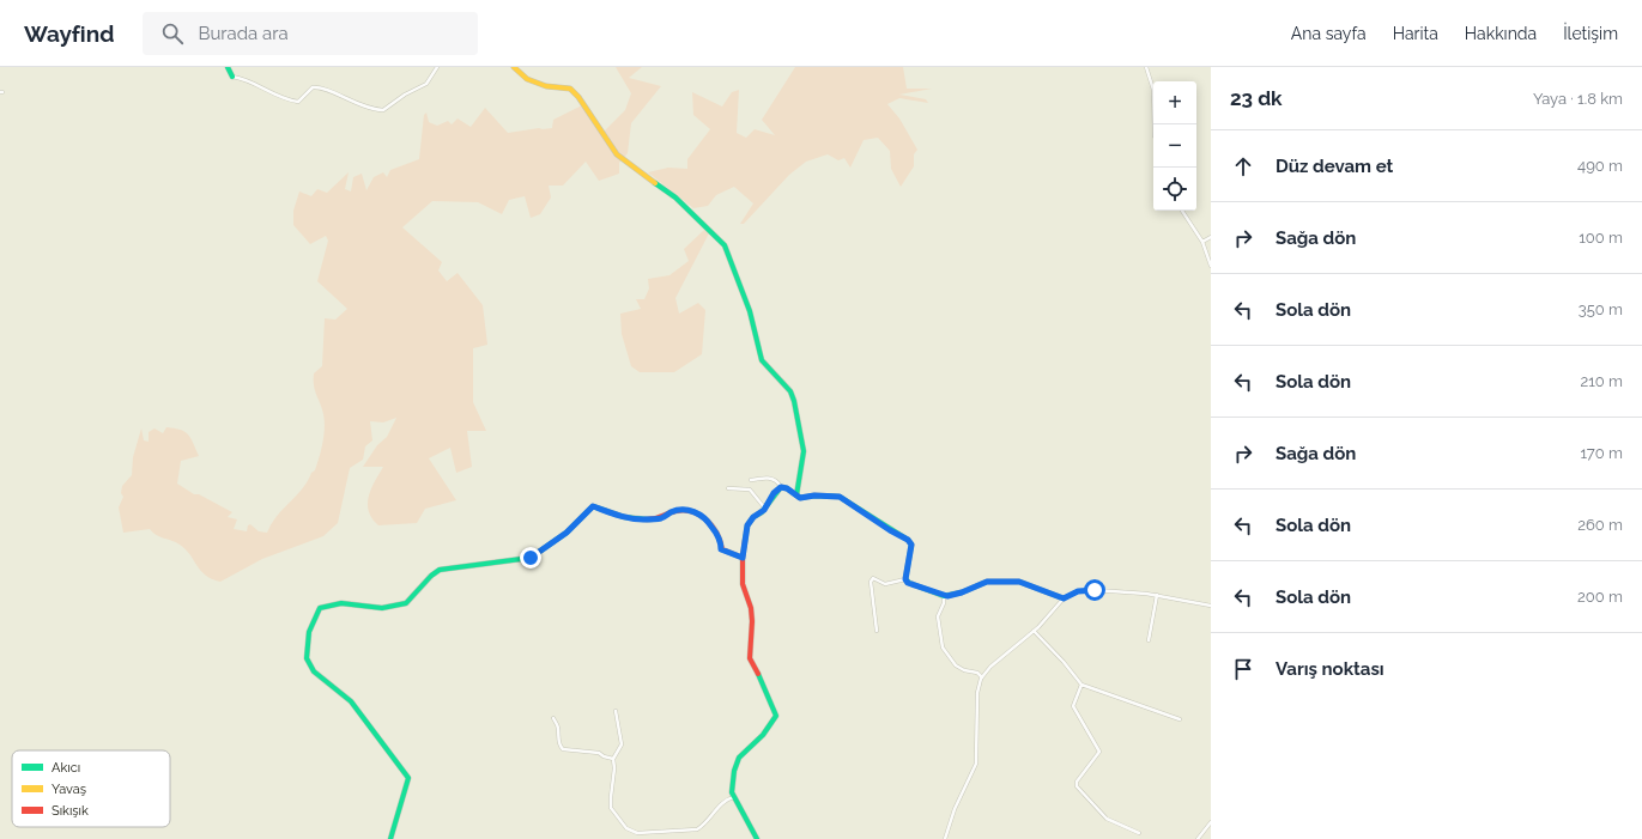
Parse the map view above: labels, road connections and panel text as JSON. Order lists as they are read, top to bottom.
{
  "legend": ["Akıcı", "Yavaş", "Sıkışık"],
  "page": {
    "header": "Wayfind",
    "search": "Burada ara",
    "nav": [
      "Ana sayfa",
      "Harita",
      "Hakkında",
      "İletişim"
    ],
    "heading": ["23 dk", "Yaya · 1.8 km"],
    "map_buttons": ["+", "−"],
    "list": [
      ["Düz devam et", "490 m"],
      ["Sağa dön", "100 m"],
      ["Sola dön", "350 m"],
      ["Sola dön", "210 m"],
      ["Sağa dön", "170 m"],
      ["Sola dön", "260 m"],
      ["Sola dön", "200 m"],
      "Varış noktası"
    ]
  }
}
